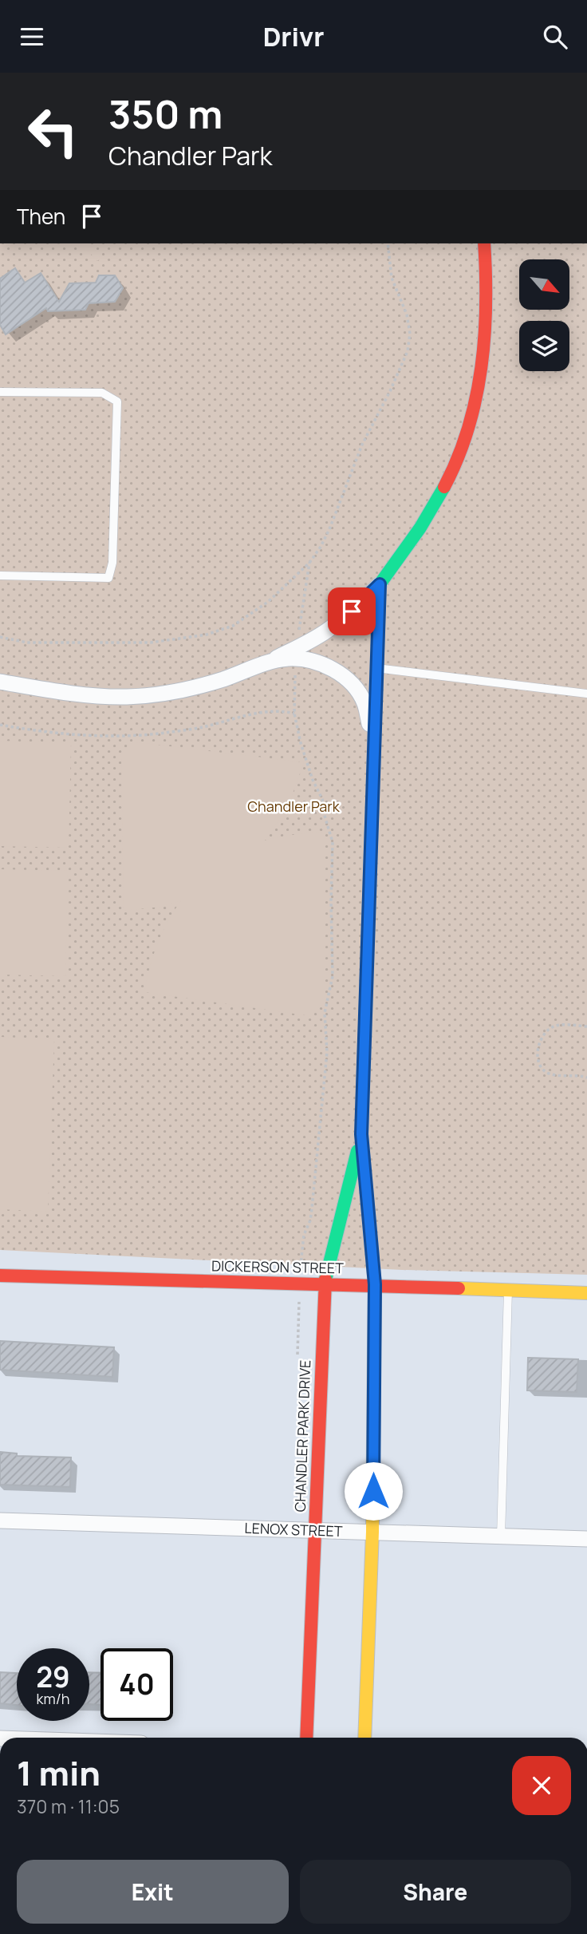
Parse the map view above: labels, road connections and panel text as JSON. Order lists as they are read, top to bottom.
{
  "streets": {
    "street": ["DICKERSON STREET", "CHANDLER PARK DRIVE", "LENOX STREET"]
  },
  "crossings": [
    ["DICKERSON STREET", "CHANDLER PARK DRIVE"],
    ["CHANDLER PARK DRIVE", "LENOX STREET"]
  ],
  "parks": ["Chandler Park"],
  "north": "bottom right",
  "page": {
    "header": "Drivr",
    "turn": ["350 m", "Chandler Park"],
    "then": "Then",
    "speed": "29 km/h",
    "limit": "40",
    "heading": ["1 min", "370 m · 11:05"],
    "buttons": ["Exit", "Share"]
  }
}
